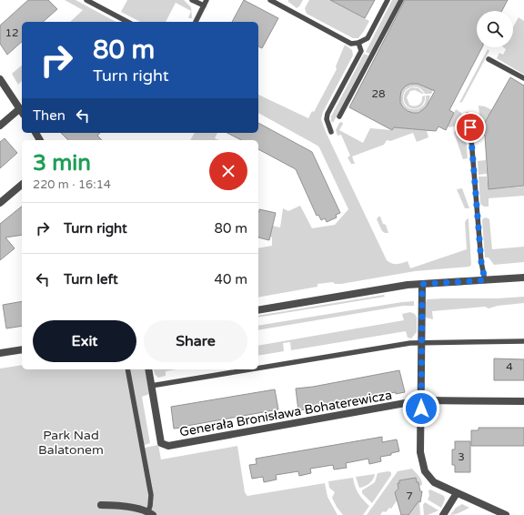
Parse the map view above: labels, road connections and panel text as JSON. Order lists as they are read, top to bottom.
{
  "streets": {
    "street": ["Generała Bronisława Bohaterewicza"]
  },
  "parks": ["Park Nad Balatonem"],
  "house_numbers": [
    "12",
    "28",
    "4",
    "3",
    "7"
  ],
  "page": {
    "turn": ["80 m", "Turn right"],
    "then": "Then",
    "heading": ["3 min", "220 m · 16:14"],
    "list": [
      {
        "name": "Turn right",
        "value": "80 m"
      },
      {
        "name": "Turn left",
        "value": "40 m"
      }
    ],
    "buttons": ["Exit", "Share"]
  }
}
